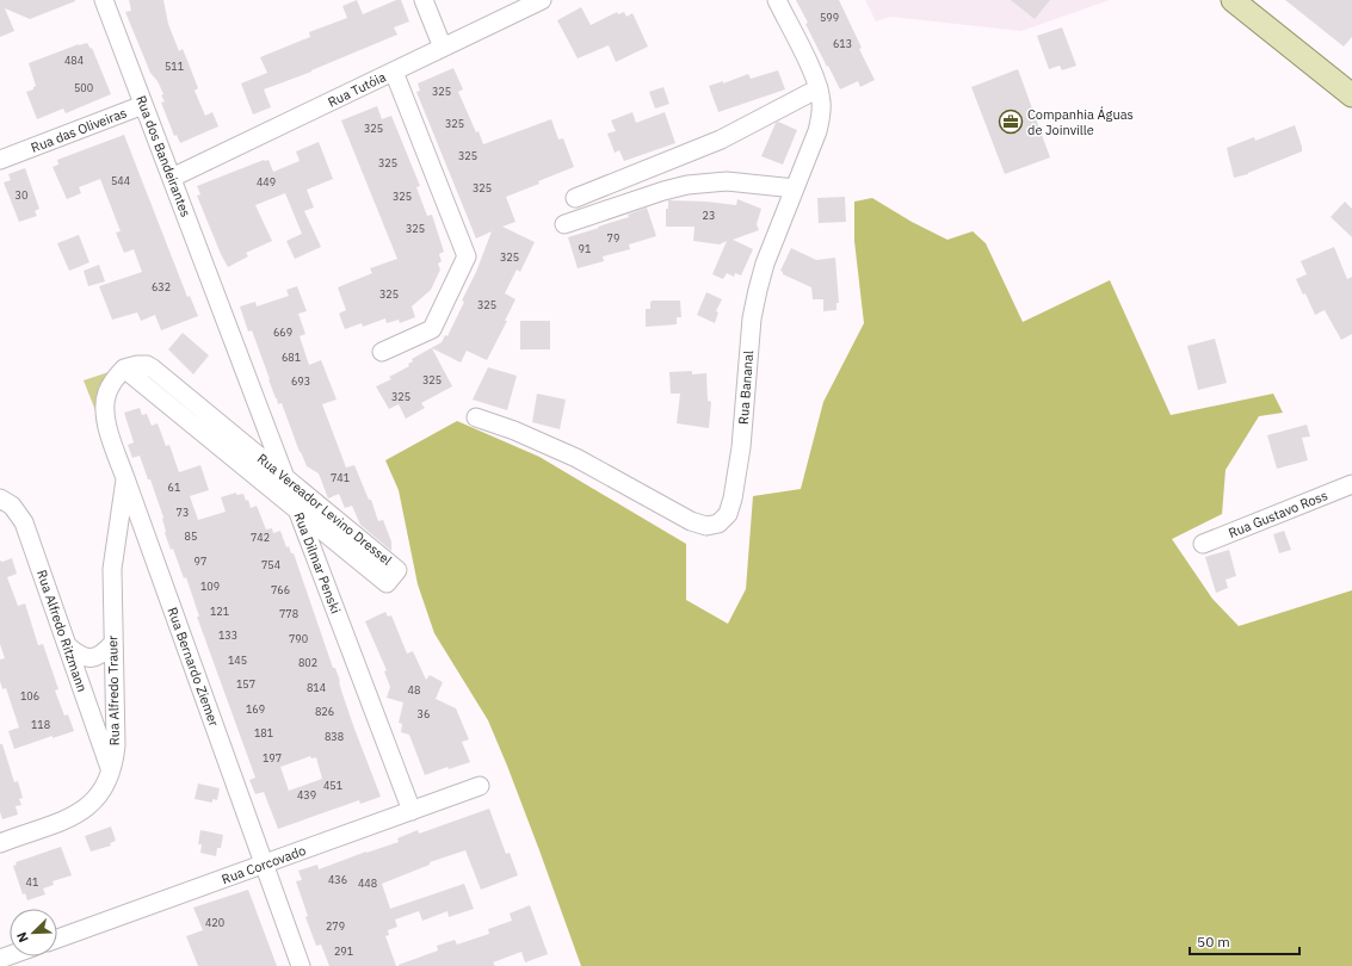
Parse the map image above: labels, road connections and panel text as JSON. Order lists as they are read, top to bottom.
{
  "streets": {
    "street": [
      "Rua Tutóia",
      "Rua das Oliveiras",
      "Rua dos Bandeirantes",
      "Rua Bananal",
      "Rua Vereador Levino Dressel",
      "Rua Gustavo Ross",
      "Rua Dilmar Penski",
      "Rua Alfredo Ritzmann",
      "Rua Bernardo Ziemer",
      "Rua Alfredo Trauer",
      "Rua Corcovado"
    ]
  },
  "crossings": [
    ["Rua Tutóia", "Rua dos Bandeirantes"],
    ["Rua das Oliveiras", "Rua dos Bandeirantes"],
    ["Rua dos Bandeirantes", "Rua Dilmar Penski"],
    ["Rua Vereador Levino Dressel", "Rua Dilmar Penski"],
    ["Rua Vereador Levino Dressel", "Rua Bernardo Ziemer"],
    ["Rua Dilmar Penski", "Rua Corcovado"],
    ["Rua Alfredo Ritzmann", "Rua Alfredo Trauer"],
    ["Rua Bernardo Ziemer", "Rua Alfredo Trauer"],
    ["Rua Bernardo Ziemer", "Rua Corcovado"]
  ],
  "places": {
    "office": ["Companhia Águas de Joinville"]
  },
  "house_numbers": [
    "599",
    "613",
    "484",
    "511",
    "500",
    "325",
    "325",
    "325",
    "325",
    "325",
    "544",
    "449",
    "325",
    "30",
    "325",
    "23",
    "325",
    "79",
    "91",
    "325",
    "632",
    "325",
    "325",
    "669",
    "681",
    "325",
    "693",
    "325",
    "741",
    "61",
    "73",
    "85",
    "742",
    "97",
    "754",
    "109",
    "766",
    "121",
    "778",
    "133",
    "790",
    "145",
    "802",
    "157",
    "814",
    "48",
    "106",
    "169",
    "826",
    "36",
    "118",
    "181",
    "838",
    "197",
    "451",
    "439",
    "436",
    "41",
    "448",
    "420",
    "279",
    "291"
  ],
  "scale_bar": "50 m",
  "north": "bottom left"
}
